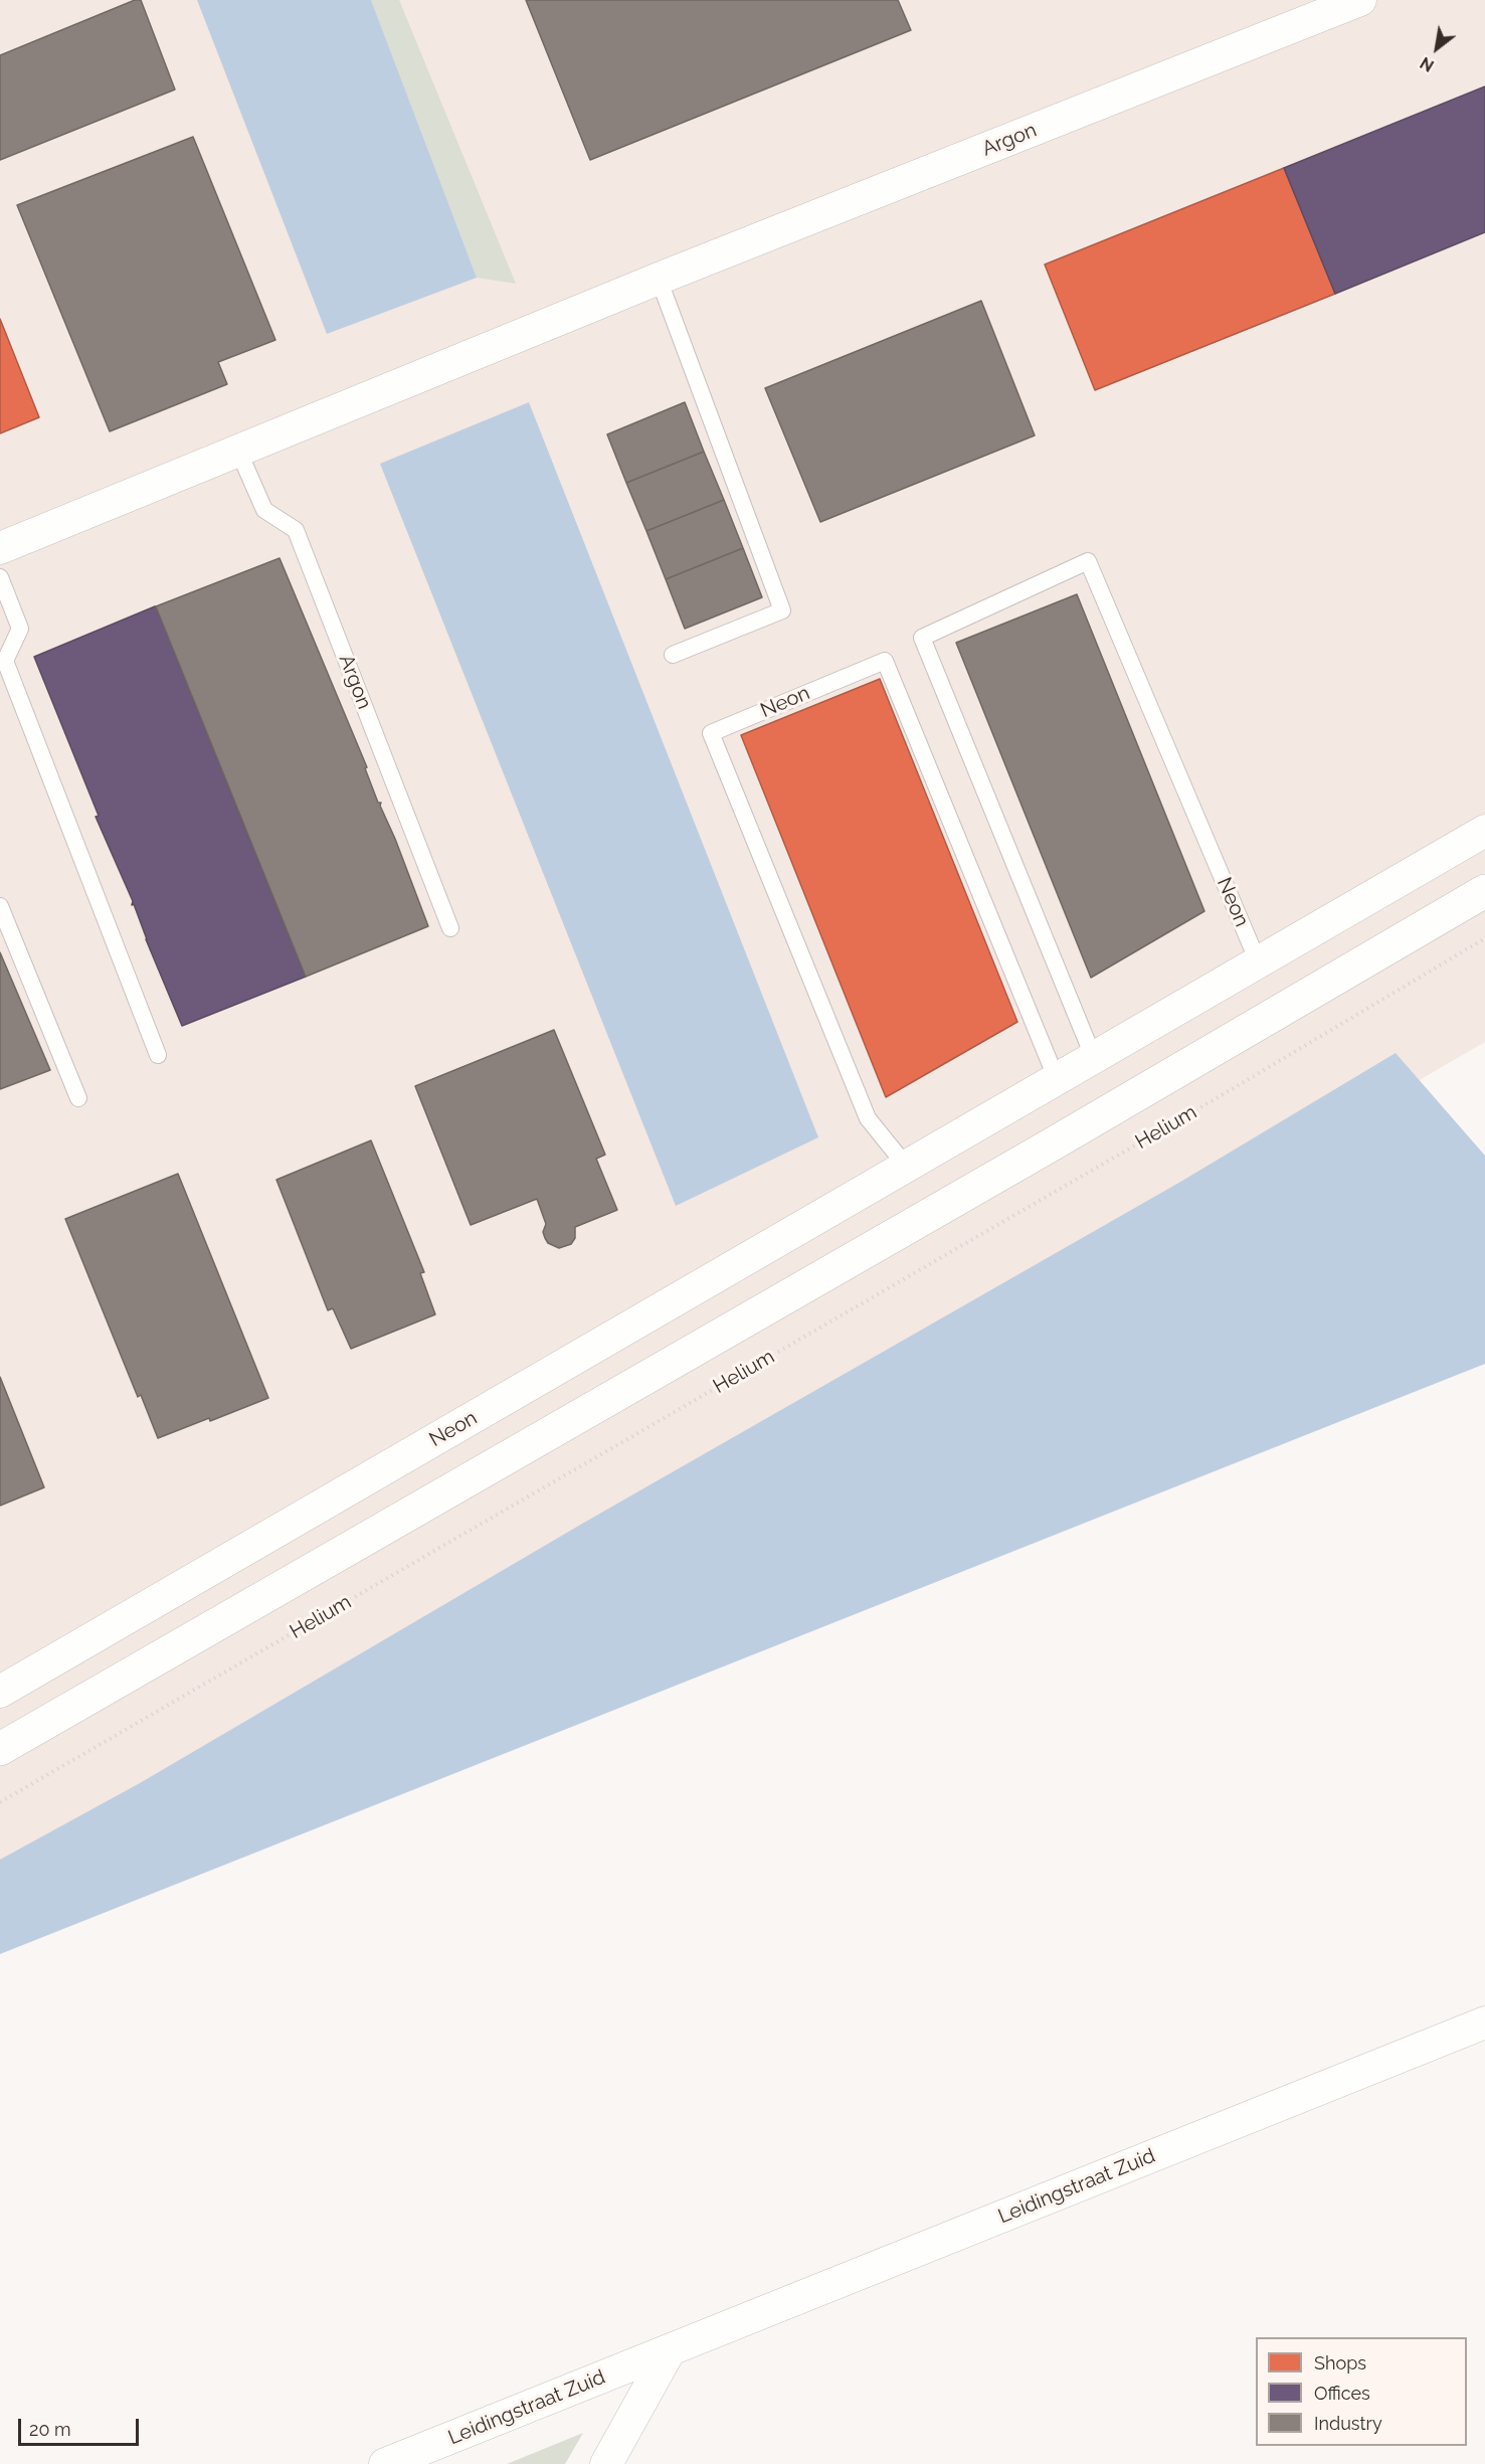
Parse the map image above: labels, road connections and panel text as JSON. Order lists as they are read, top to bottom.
{
  "streets": {
    "street": ["Argon", "Neon", "Leidingstraat Zuid"],
    "path": ["Helium"]
  },
  "legend": ["Shops", "Offices", "Industry"],
  "scale_bar": "20 m",
  "north": "bottom left"
}
